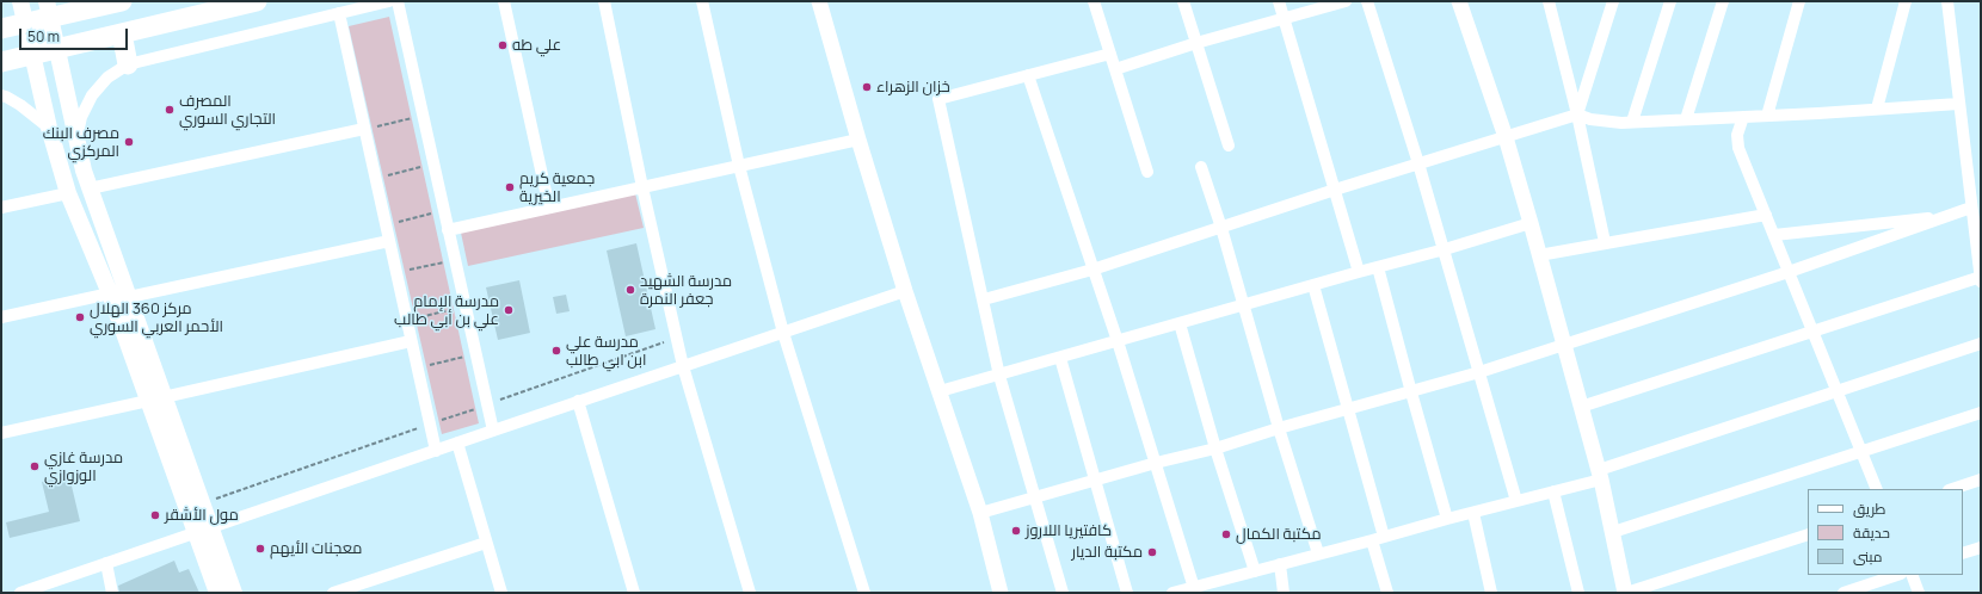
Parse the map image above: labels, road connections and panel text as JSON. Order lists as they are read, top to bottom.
{
  "places": [
    "علي طه",
    "خزان الزهراء",
    "المصرف التجاري السوري",
    "مصرف البنك المركزي",
    "جمعية كريم الخيرية",
    "مدرسة الشهيد جعفر النمرة",
    "مدرسة الإمام علي بن أبي طالب",
    "مركز 360 الهلال الأحمر العربي السوري",
    "مدرسة علي ابن ابي طالب",
    "مدرسة غازي الوزوازي",
    "مول الأشقر",
    "كافتيريا اللاروز",
    "مكتبة الكمال",
    "معجنات الأيهم",
    "مكتبة الديار"
  ],
  "legend": ["طريق", "حديقة", "مبنى"],
  "scale_bar": "50 m"
}
